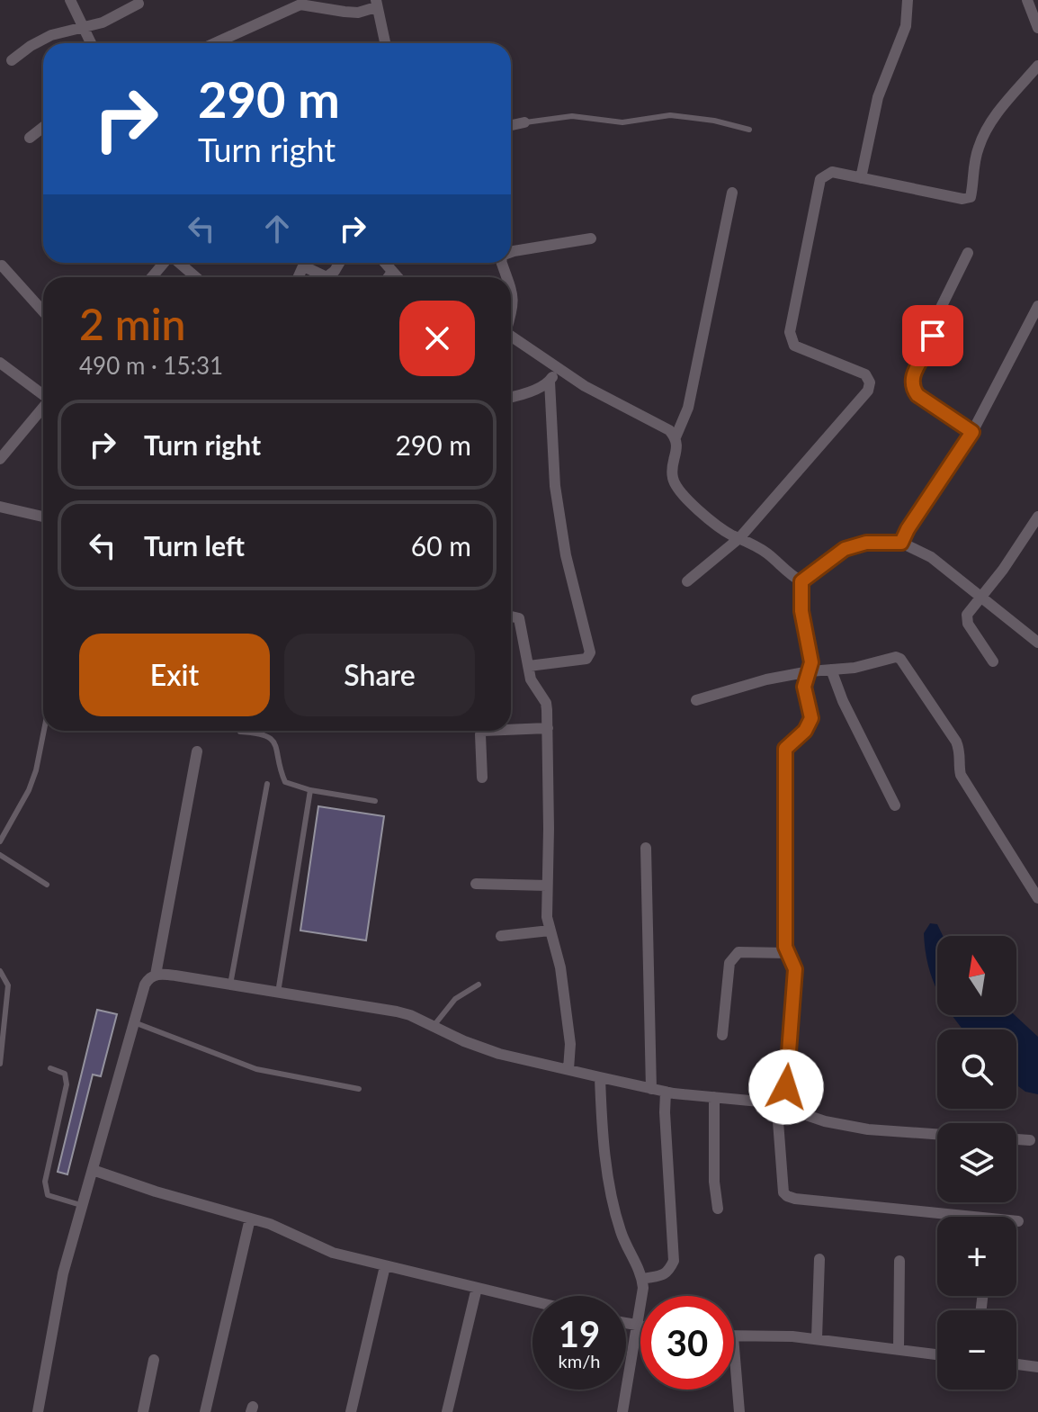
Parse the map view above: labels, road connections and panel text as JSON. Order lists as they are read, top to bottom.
{
  "north": "top",
  "page": {
    "turn": ["290 m", "Turn right"],
    "heading": ["2 min", "490 m · 15:31"],
    "list": [
      {
        "name": "Turn right",
        "value": "290 m"
      },
      {
        "name": "Turn left",
        "value": "60 m"
      }
    ],
    "buttons": ["Exit", "Share"],
    "map_buttons": ["+", "−"],
    "speed": "19 km/h",
    "limit": "30"
  }
}
